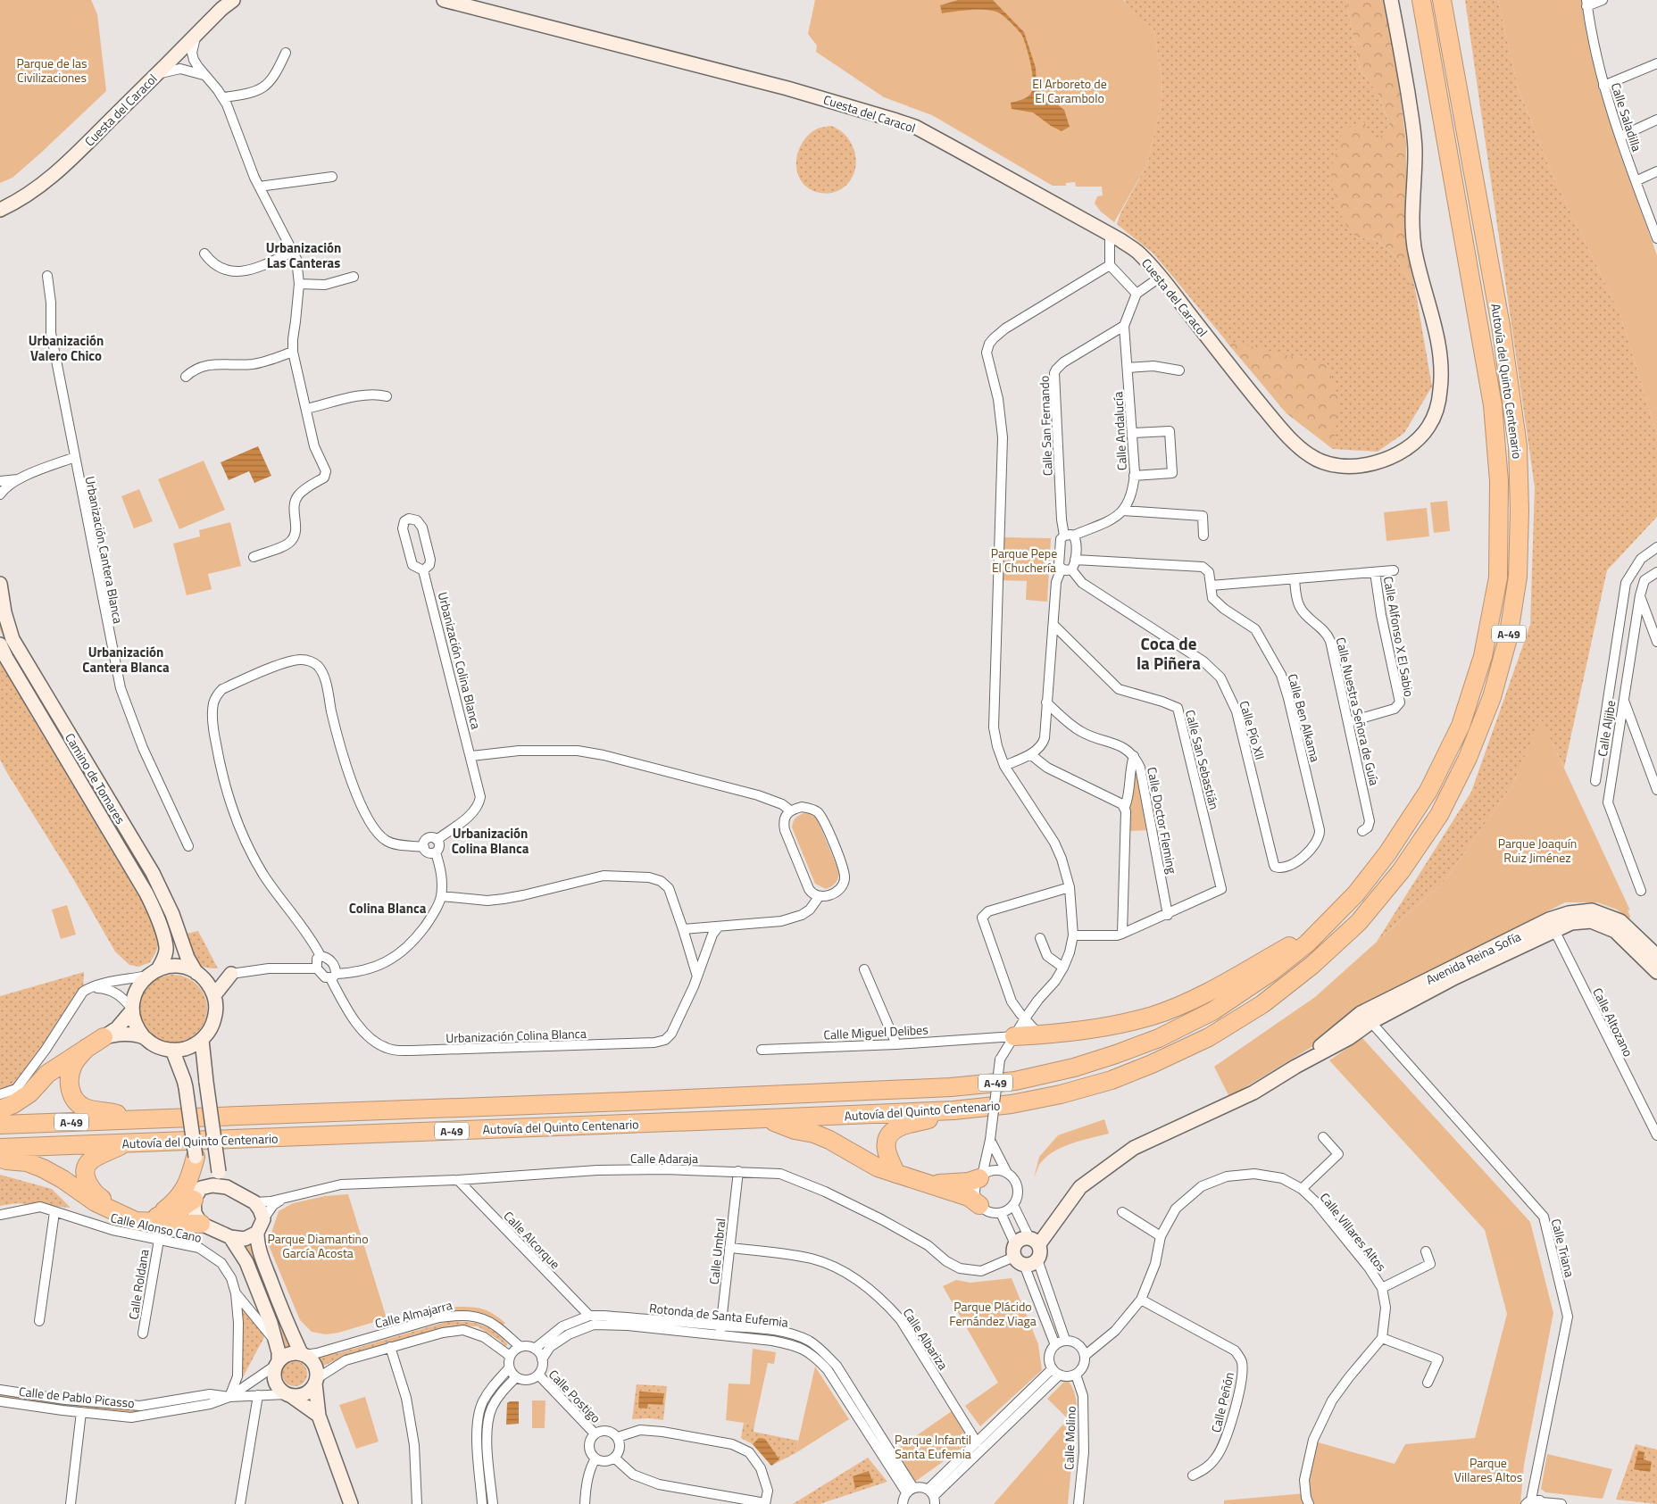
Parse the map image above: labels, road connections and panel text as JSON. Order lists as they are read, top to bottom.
{
  "streets": {
    "highway": ["Autovía del Quinto Centenario", "A-49"],
    "street": [
      "Cuesta del Caracol",
      "Calle Saladilla",
      "Calle San Fernando",
      "Calle Andalucía",
      "Urbanización Cantera Blanca",
      "Calle Alfonso X El Sabio",
      "Urbanización Colina Blanca",
      "Calle Nuestra Señora de Guía",
      "Calle Ben Alkama",
      "Calle Aljibe",
      "Calle Pío XII",
      "Calle San Sebastián",
      "Camino de Tomares",
      "Calle Doctor Fleming",
      "Avenida Reina Sofía",
      "Calle Altozano",
      "Calle Miguel Delibes",
      "Calle Adaraja",
      "Calle Alonso Cano",
      "Calle Villares Altos",
      "Calle Alcorque",
      "Calle Triana",
      "Calle Umbral",
      "Calle Roldana",
      "Calle Almajarra",
      "Rotonda de Santa Eufemia",
      "Calle Albariza",
      "Calle Postigo",
      "Calle de Pablo Picasso",
      "Calle Peñón",
      "Calle Molino"
    ]
  },
  "crossings": [
    ["Calle San Fernando", "Calle Andalucía"],
    ["Calle San Fernando", "Calle Ben Alkama"],
    ["Calle San Fernando", "Calle Pío XII"],
    ["Calle Alfonso X El Sabio", "Calle Nuestra Señora de Guía"],
    ["Calle Ben Alkama", "Calle Pío XII"],
    ["Calle San Sebastián", "Calle Doctor Fleming"],
    ["Avenida Reina Sofía", "Calle Altozano"],
    ["Avenida Reina Sofía", "Calle Adaraja"],
    ["Avenida Reina Sofía", "Calle Triana"],
    ["Calle Adaraja", "Calle Alcorque"],
    ["Calle Adaraja", "Calle Umbral"],
    ["Calle Alonso Cano", "Calle Roldana"],
    ["Calle Alonso Cano", "Calle de Pablo Picasso"],
    ["Calle Villares Altos", "Calle Peñón"],
    ["Calle Villares Altos", "Calle Molino"],
    ["Calle Alcorque", "Rotonda de Santa Eufemia"],
    ["Calle Umbral", "Rotonda de Santa Eufemia"],
    ["Calle Umbral", "Calle Albariza"],
    ["Calle Almajarra", "Rotonda de Santa Eufemia"],
    ["Calle Almajarra", "Calle Postigo"],
    ["Calle Almajarra", "Calle de Pablo Picasso"],
    ["Rotonda de Santa Eufemia", "Calle Postigo"]
  ],
  "districts": [
    "Urbanización Las Canteras",
    "Urbanización Valero Chico",
    "Coca de la Piñera",
    "Urbanización Cantera Blanca",
    "Urbanización Colina Blanca",
    "Colina Blanca"
  ],
  "parks": [
    "Parque de las Civilizaciones",
    "El Arboreto de El Carambolo",
    "Parque Pepe El Chuchería",
    "Parque Joaquín Ruiz Jiménez",
    "Parque Diamantino García Acosta",
    "Parque Plácido Fernández Viaga",
    "Parque Infantil Santa Eufemia",
    "Parque Villares Altos"
  ]
}
